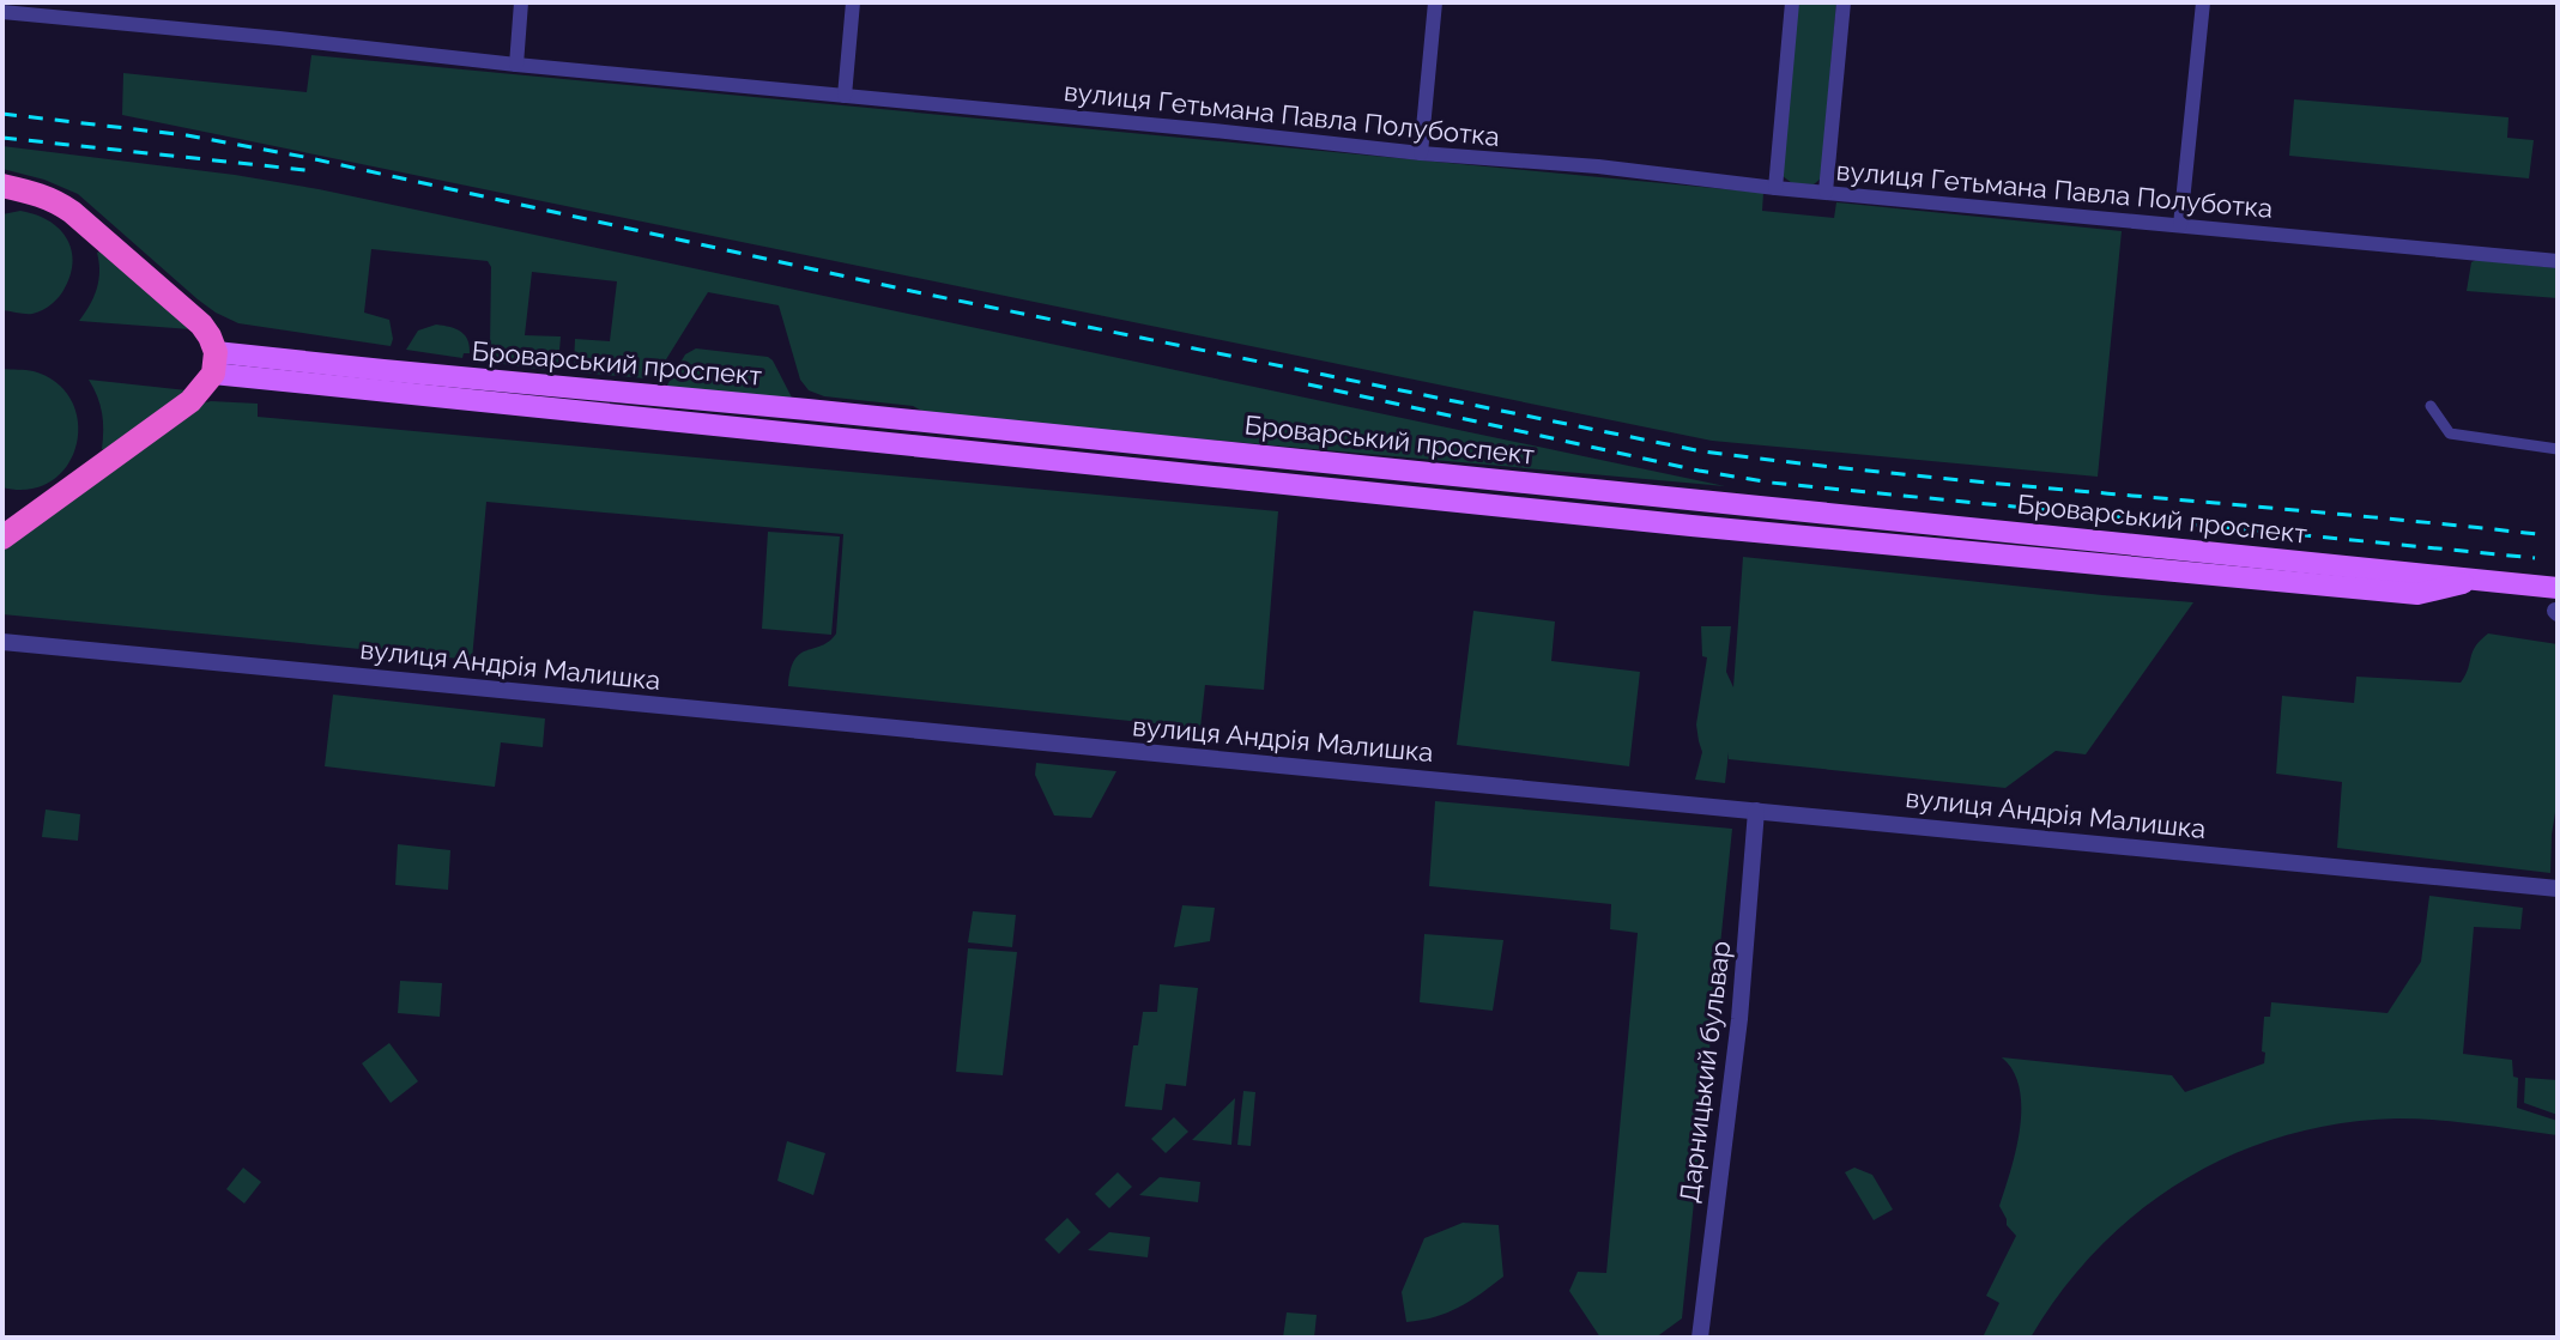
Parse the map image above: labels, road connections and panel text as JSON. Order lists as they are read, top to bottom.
{
  "streets": {
    "main road": ["Броварський проспект"],
    "street": ["вулиця Гетьмана Павла Полуботка", "вулиця Андрія Малишка", "Дарницький бульвар"]
  },
  "crossings": [
    ["вулиця Андрія Малишка", "Дарницький бульвар"]
  ]
}
